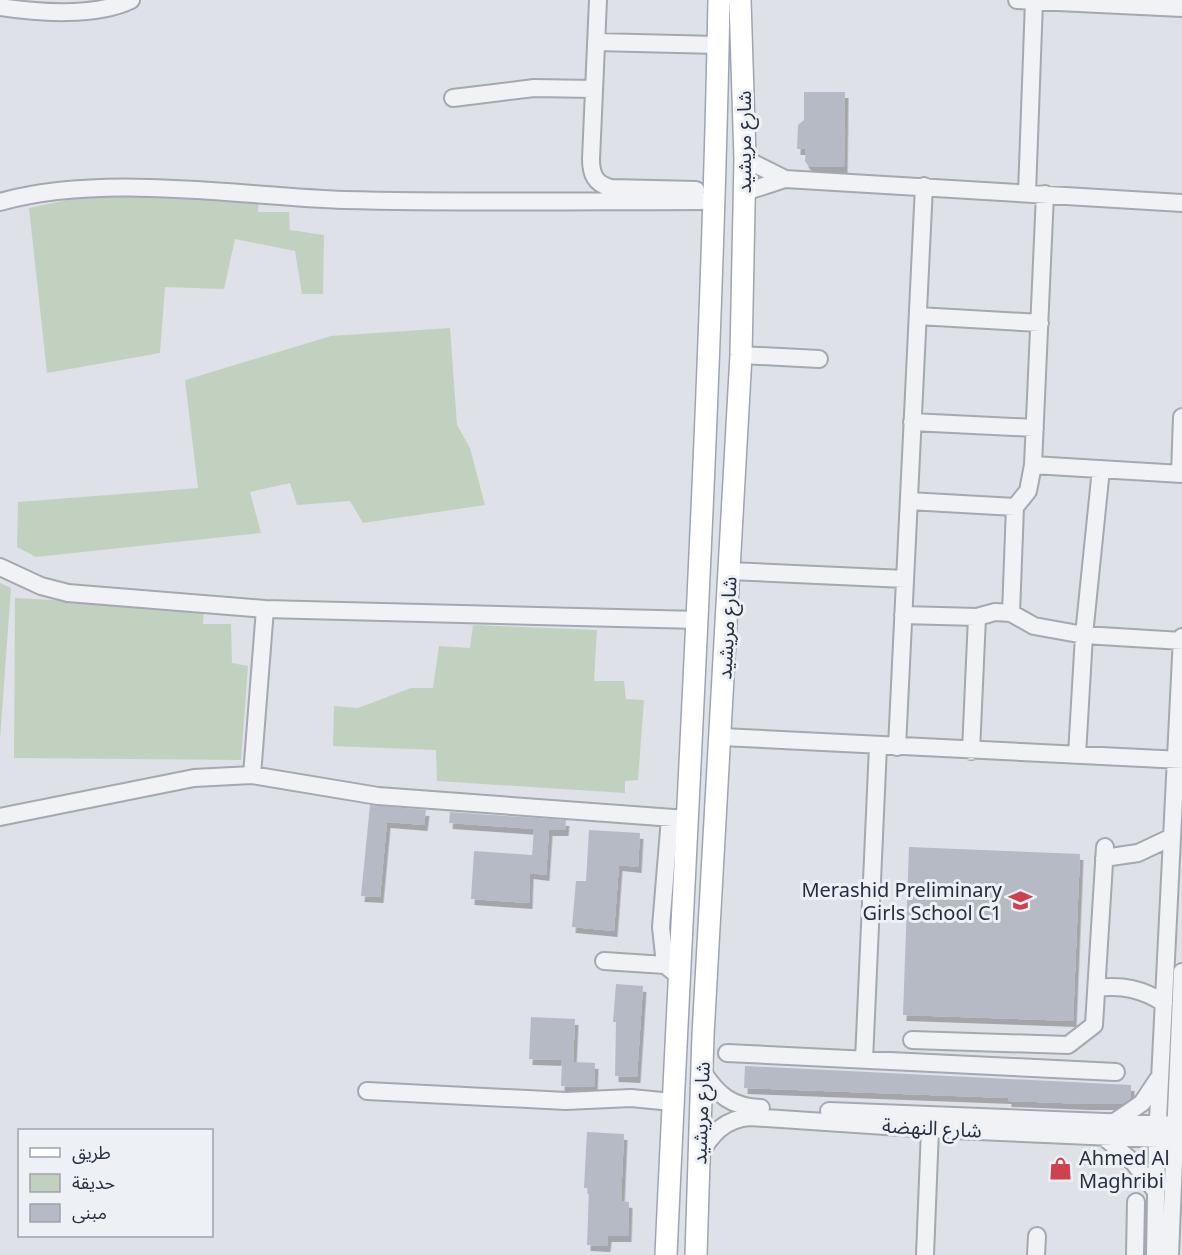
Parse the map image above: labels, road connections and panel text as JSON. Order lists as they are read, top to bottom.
{
  "streets": {
    "main road": ["شارع مريشيد"],
    "street": ["شارع النهضة"]
  },
  "crossings": [
    ["شارع مريشيد", "شارع النهضة"]
  ],
  "places": {
    "school or university": ["Merashid Preliminary Girls School C1"],
    "shop": ["Ahmed Al Maghribi"]
  },
  "legend": ["طريق", "حديقة", "مبنى"]
}
